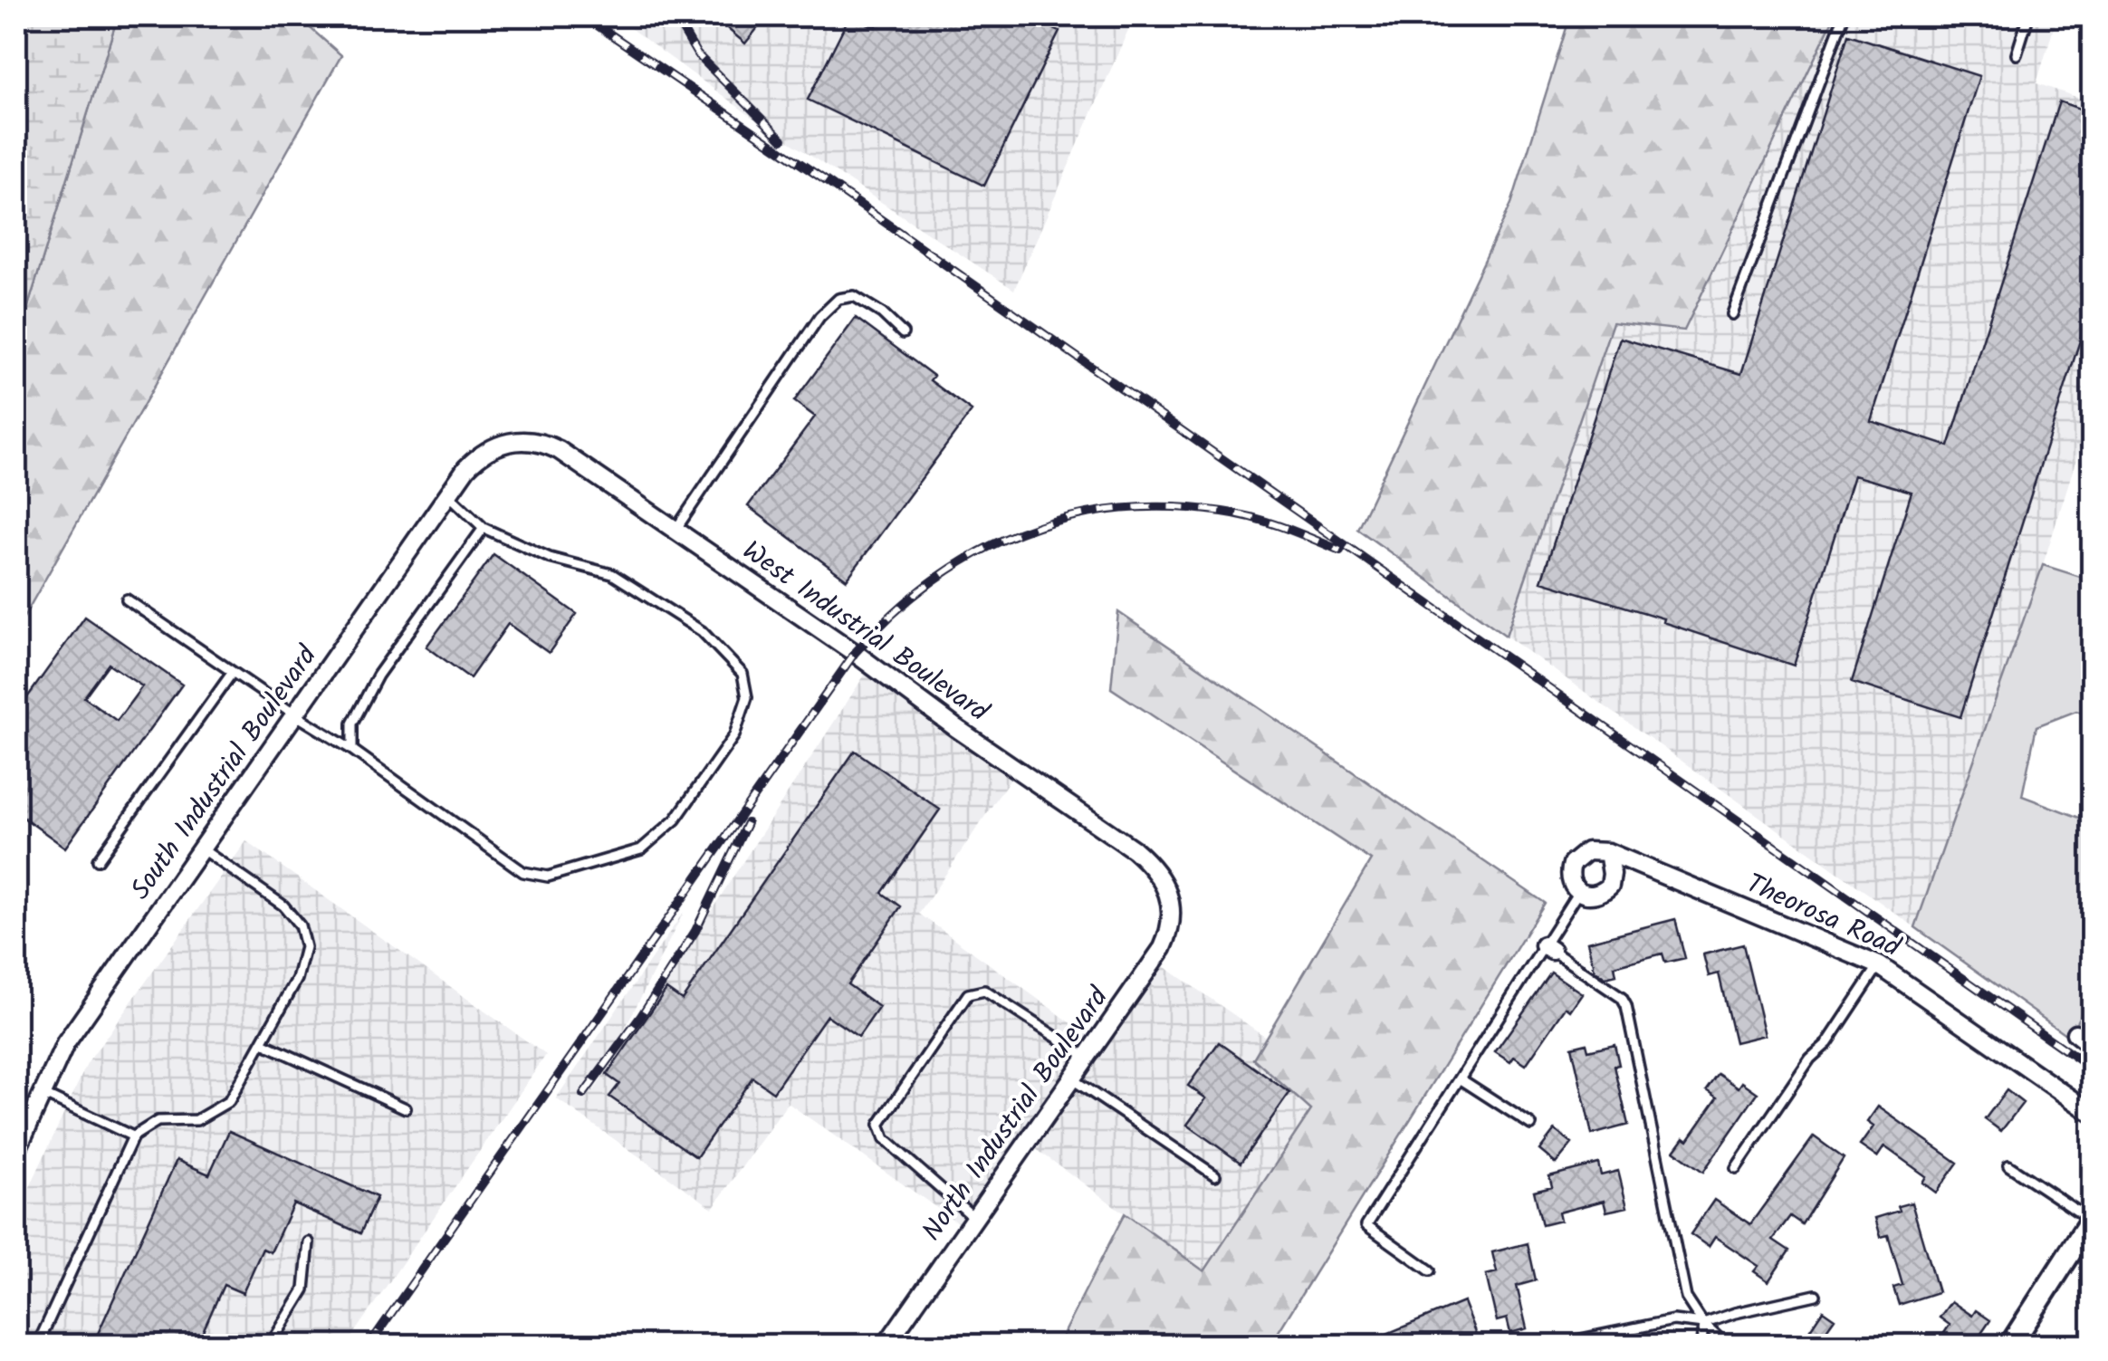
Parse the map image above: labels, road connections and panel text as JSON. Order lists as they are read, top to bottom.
{
  "streets": {
    "street": [
      "West Industrial Boulevard",
      "South Industrial Boulevard",
      "Theorosa Road",
      "North Industrial Boulevard"
    ]
  },
  "crossings": [
    ["West Industrial Boulevard", "South Industrial Boulevard"],
    ["West Industrial Boulevard", "North Industrial Boulevard"]
  ]
}
